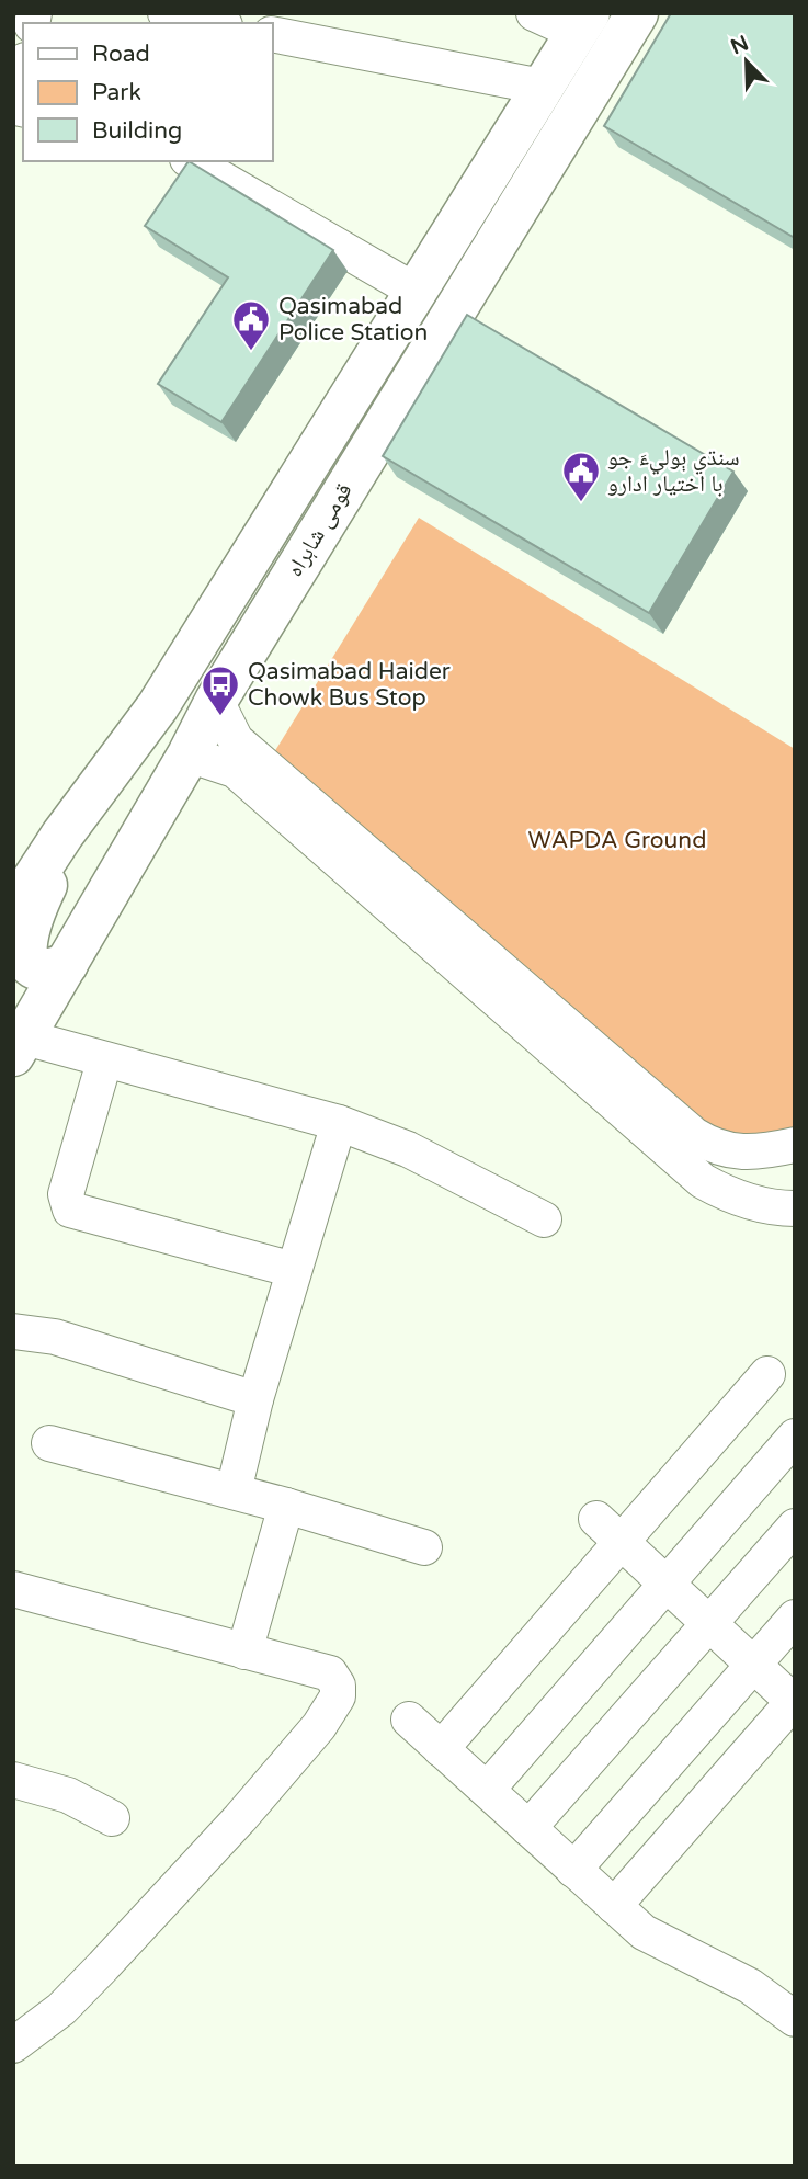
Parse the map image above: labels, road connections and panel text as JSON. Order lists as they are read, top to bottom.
{
  "streets": {
    "highway": ["قومی شاہراہ"]
  },
  "parks": ["WAPDA Ground"],
  "places": {
    "public building": ["Qasimabad Police Station", "سنڌي ٻوليءَ جو با اختيار ادارو"],
    "bus stop": ["Qasimabad Haider Chowk Bus Stop"]
  },
  "legend": ["Road", "Park", "Building"],
  "north": "top left"
}
